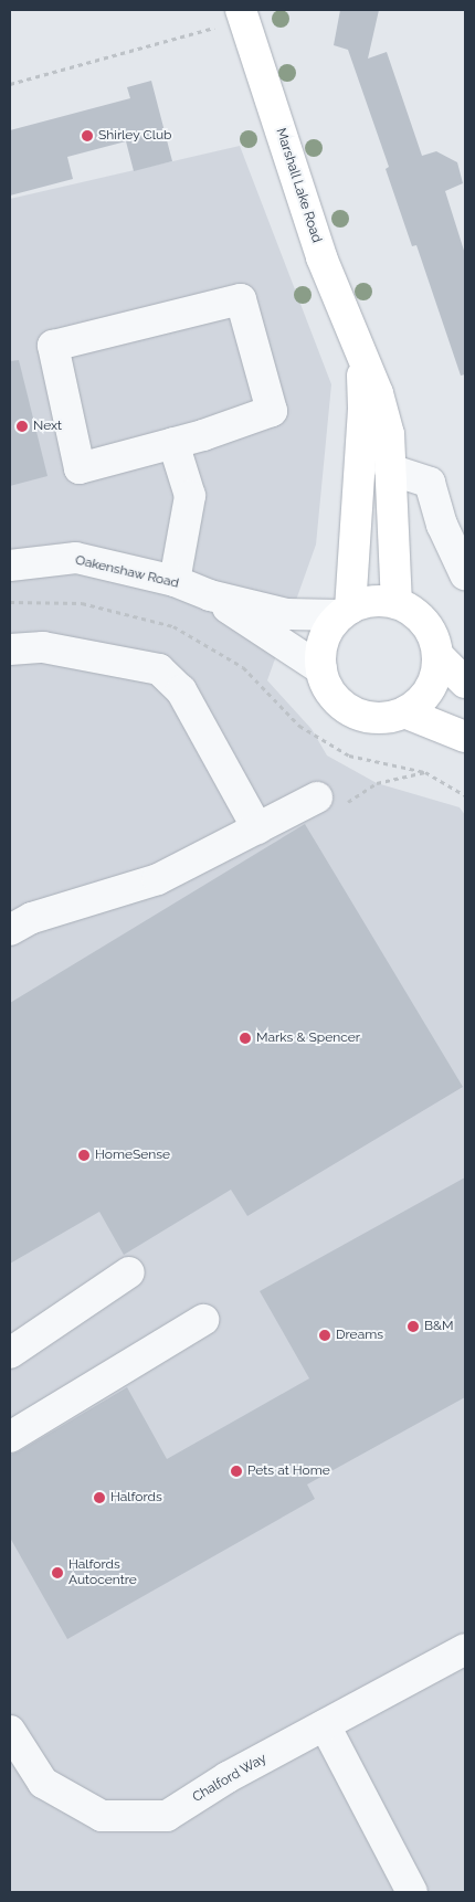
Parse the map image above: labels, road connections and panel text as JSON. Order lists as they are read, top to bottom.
{
  "streets": {
    "main road": ["Marshall Lake Road"],
    "lane": ["Oakenshaw Road", "Chalford Way"]
  },
  "crossings": [
    ["Marshall Lake Road", "Oakenshaw Road"]
  ],
  "places": [
    "Shirley Club",
    "Next",
    "Marks & Spencer",
    "HomeSense",
    "B&M",
    "Dreams",
    "Pets at Home",
    "Halfords",
    "Halfords Autocentre"
  ]
}
